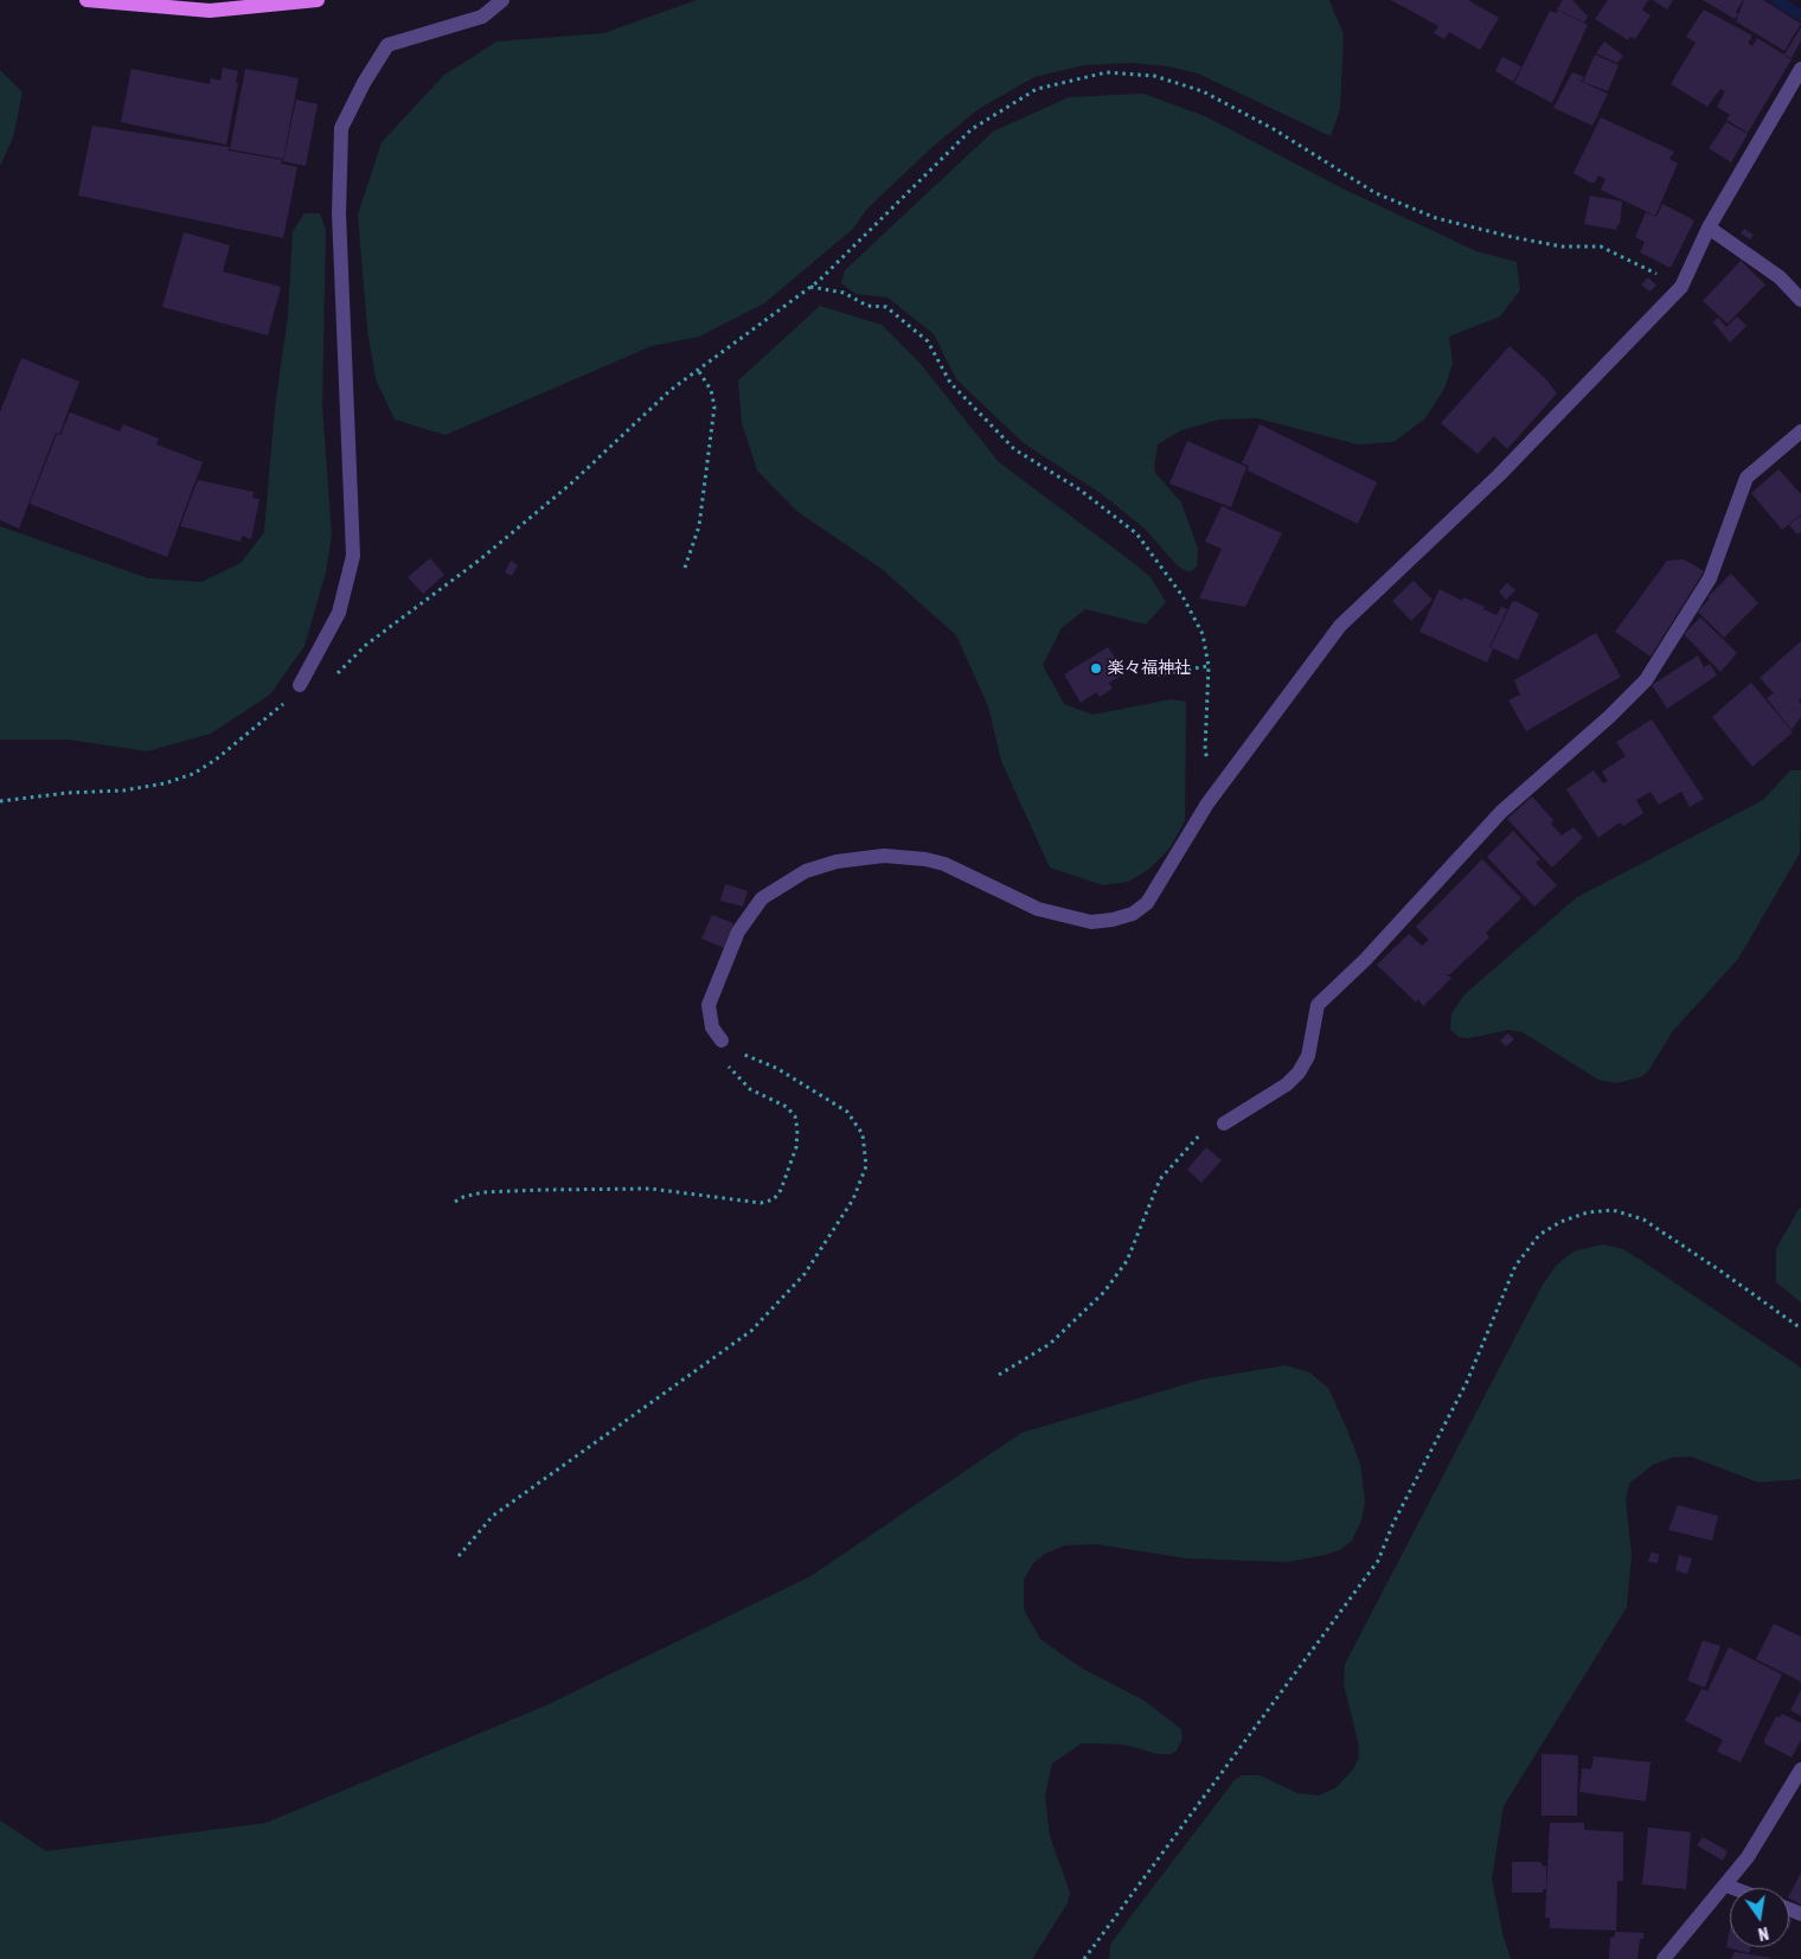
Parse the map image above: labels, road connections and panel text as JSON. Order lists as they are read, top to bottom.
{
  "places": ["楽々福神社"],
  "north": "bottom"
}
